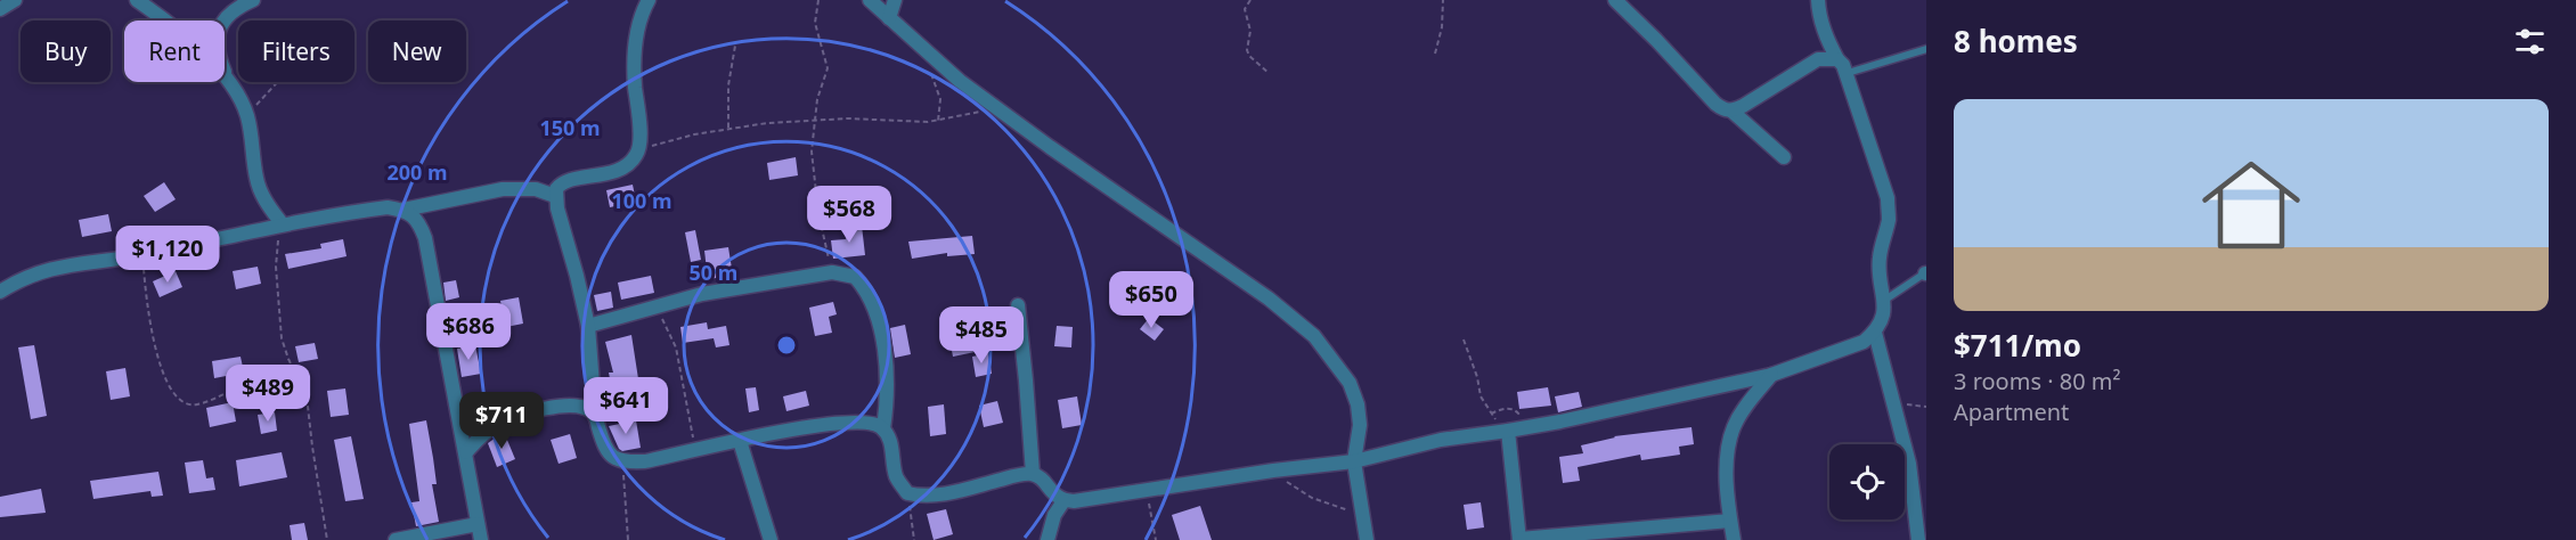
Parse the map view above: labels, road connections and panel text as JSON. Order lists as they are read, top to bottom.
{
  "page": {
    "heading": "8 homes",
    "chip": [
      "Buy",
      "Rent",
      "Filters",
      "New"
    ],
    "list": [
      {
        "name": "$711/mo",
        "note": "3 rooms · 80 m² · Apartment"
      }
    ],
    "price": [
      "$568",
      "$1,120",
      "$650",
      "$686",
      "$485",
      "$489",
      "$641",
      "$711"
    ]
  },
  "rings": [
    "150 m",
    "200 m",
    "100 m",
    "50 m"
  ]
}
